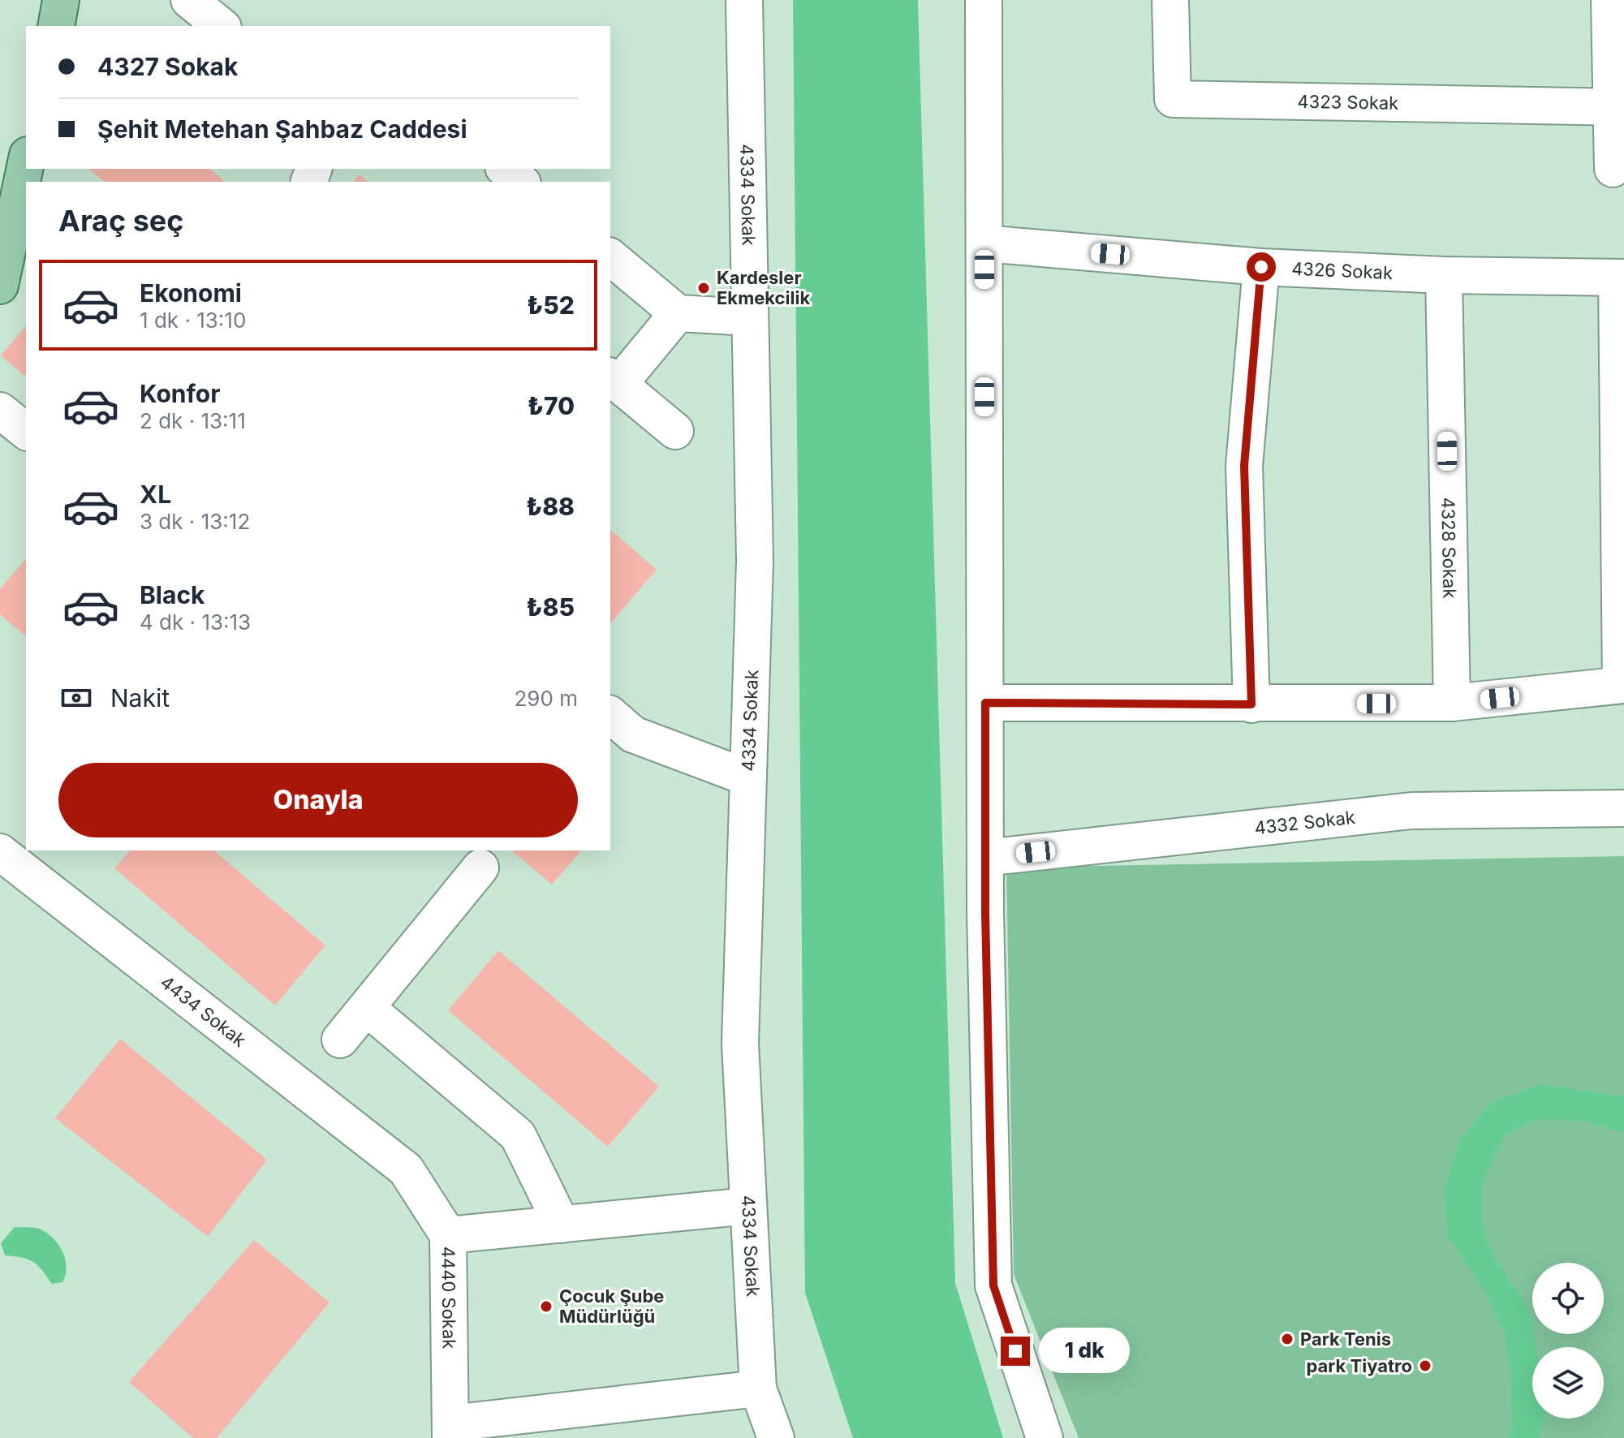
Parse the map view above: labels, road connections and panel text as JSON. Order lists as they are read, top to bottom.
{
  "streets": {
    "street": [
      "4323 Sokak",
      "4334 Sokak",
      "4326 Sokak",
      "4328 Sokak",
      "4332 Sokak",
      "4434 Sokak",
      "4440 Sokak"
    ]
  },
  "crossings": [
    ["4326 Sokak", "4328 Sokak"],
    ["4434 Sokak", "4440 Sokak"]
  ],
  "places": [
    "Kardesler Ekmekcilik",
    "Çocuk Şube Müdürlüğü",
    "Park Tenis",
    "park Tiyatro"
  ],
  "page": {
    "banner": ["4327 Sokak", "Şehit Metehan Şahbaz Caddesi"],
    "heading": "Araç seç",
    "list": [
      {
        "name": "Ekonomi",
        "note": "1 dk · 13:10",
        "value": "₺52"
      },
      {
        "name": "Konfor",
        "note": "2 dk · 13:11",
        "value": "₺70"
      },
      {
        "name": "XL",
        "note": "3 dk · 13:12",
        "value": "₺88"
      },
      {
        "name": "Black",
        "note": "4 dk · 13:13",
        "value": "₺85"
      }
    ],
    "pay": ["Nakit", "290 m"],
    "buttons": "Onayla",
    "bubble": "1 dk"
  }
}
